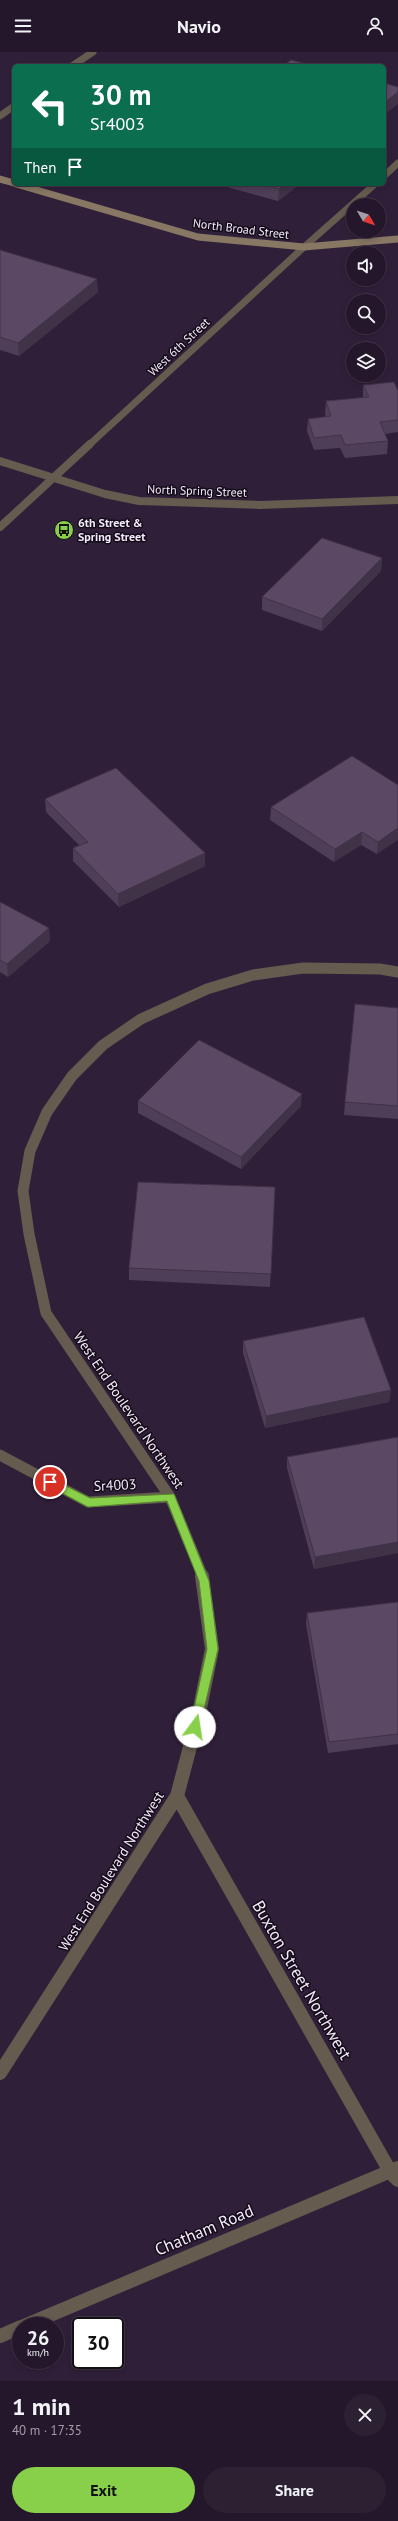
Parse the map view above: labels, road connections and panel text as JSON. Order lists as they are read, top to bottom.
{
  "streets": {
    "main road": ["North Broad Street"],
    "street": [
      "West 6th Street",
      "North Spring Street",
      "West End Boulevard Northwest",
      "Sr4003",
      "Buxton Street Northwest",
      "Chatham Road"
    ]
  },
  "crossings": [
    ["North Broad Street", "West 6th Street"],
    ["West 6th Street", "North Spring Street"],
    ["West End Boulevard Northwest", "Sr4003"],
    ["West End Boulevard Northwest", "Buxton Street Northwest"],
    ["Buxton Street Northwest", "Chatham Road"]
  ],
  "places": {
    "bus stop": ["6th Street & Spring Street"]
  },
  "north": "bottom right",
  "page": {
    "header": "Navio",
    "turn": ["30 m", "Sr4003"],
    "then": "Then",
    "speed": "26 km/h",
    "limit": "30",
    "heading": ["1 min", "40 m · 17:35"],
    "buttons": ["Exit", "Share"]
  }
}
